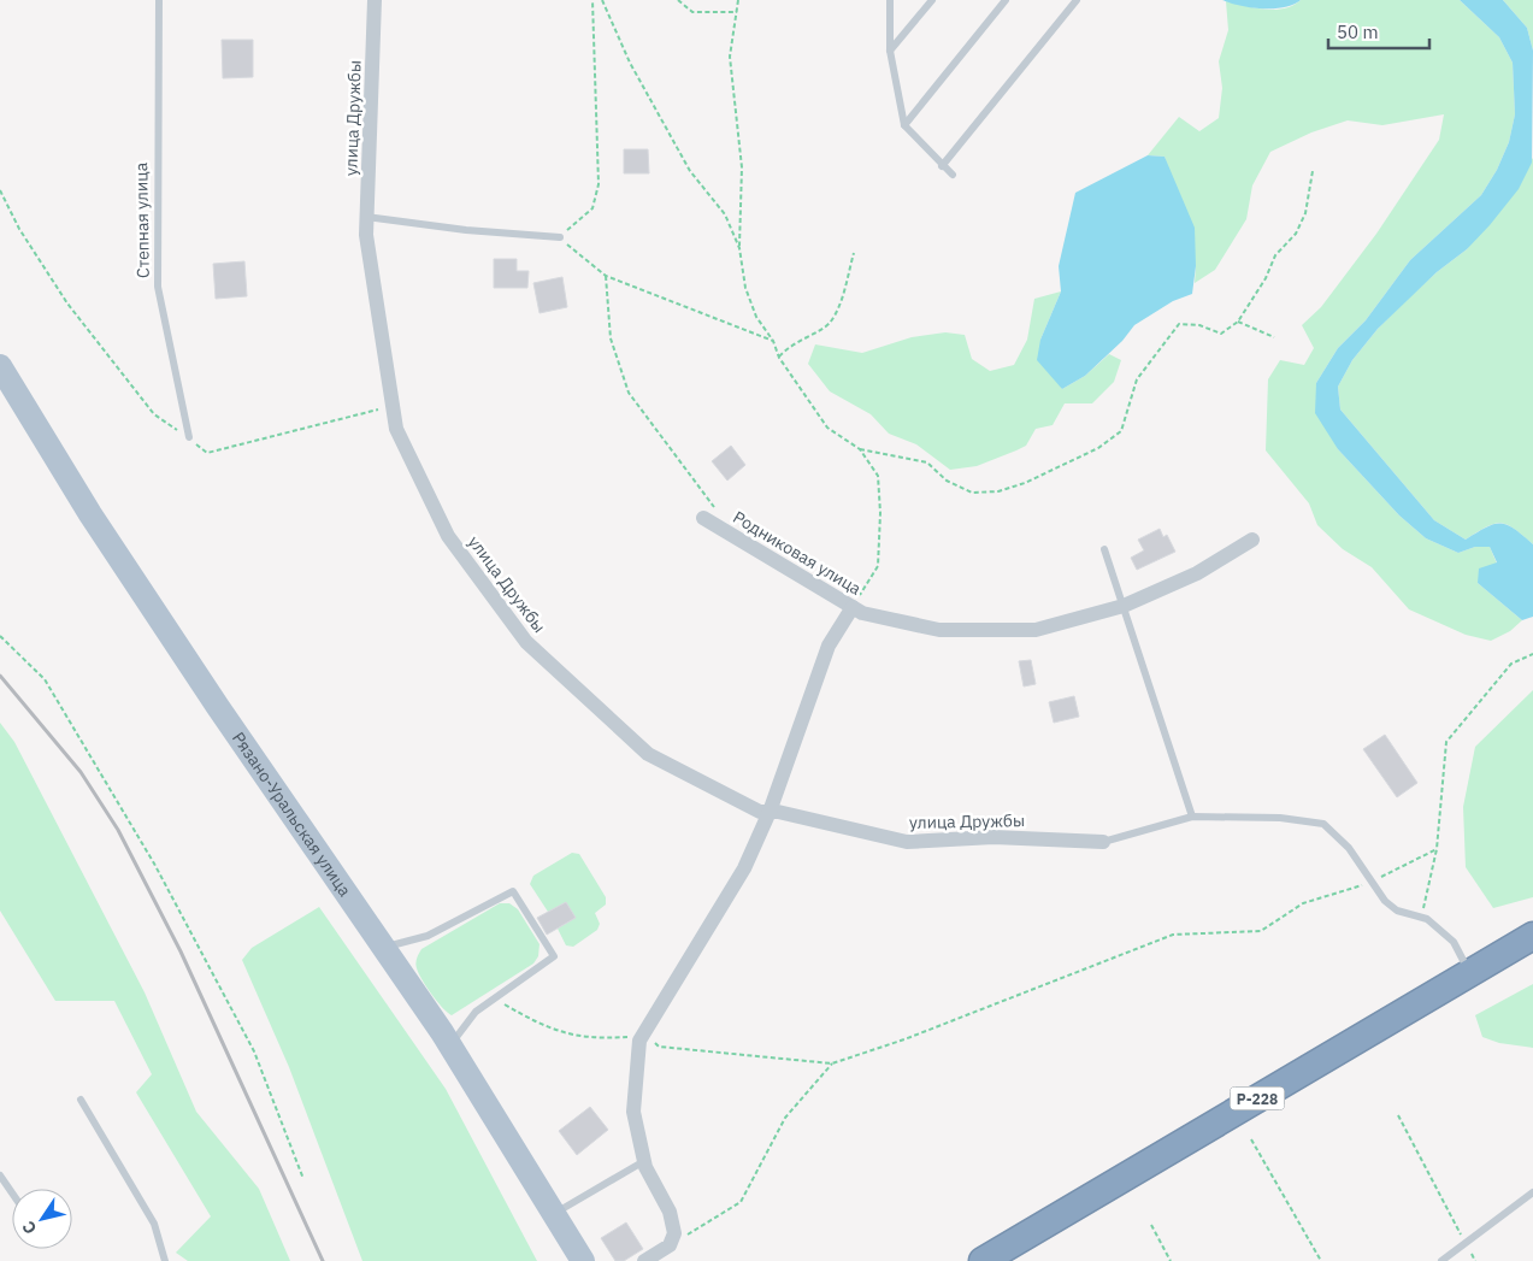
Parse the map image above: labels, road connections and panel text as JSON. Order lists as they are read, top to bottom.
{
  "streets": {
    "highway": ["Р-228"],
    "main road": ["Рязано-Уральская улица"],
    "street": ["улица Дружбы", "Родниковая улица"],
    "lane": ["Степная улица"]
  },
  "scale_bar": "50 m",
  "north": "bottom left"
}
